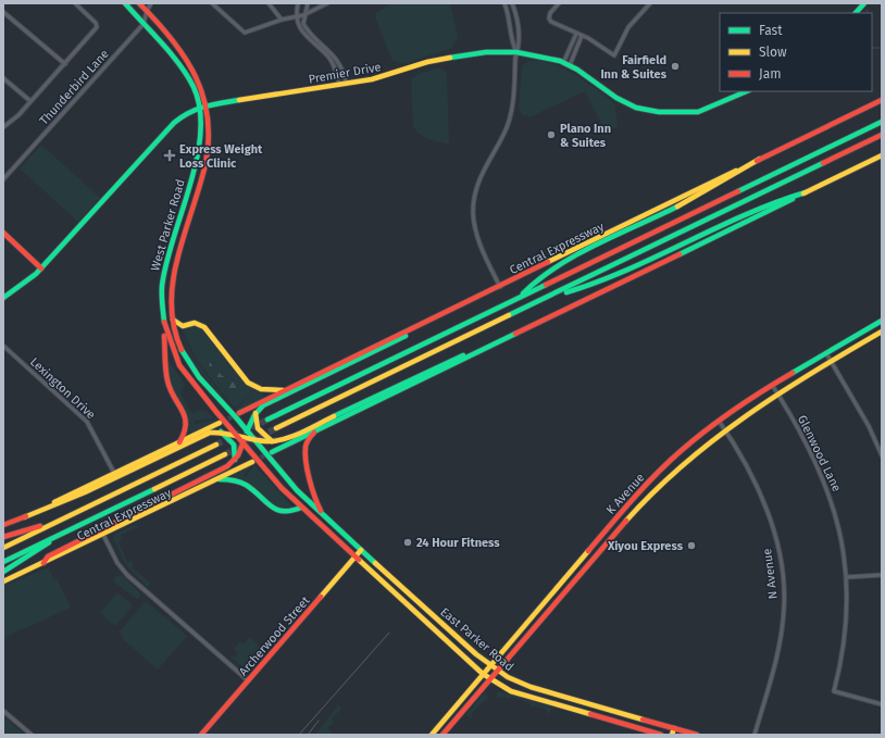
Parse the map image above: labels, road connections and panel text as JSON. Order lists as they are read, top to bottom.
{
  "streets": {
    "main road": [
      "Premier Drive",
      "West Parker Road",
      "Central Expressway",
      "K Avenue",
      "Archerwood Street",
      "East Parker Road"
    ],
    "street": [
      "Thunderbird Lane",
      "Lexington Drive",
      "Glenwood Lane",
      "N Avenue"
    ]
  },
  "crossings": [
    ["Premier Drive", "West Parker Road"],
    ["Thunderbird Lane", "West Parker Road"],
    ["West Parker Road", "East Parker Road"],
    ["Glenwood Lane", "K Avenue"],
    ["K Avenue", "N Avenue"],
    ["K Avenue", "East Parker Road"],
    ["Archerwood Street", "East Parker Road"]
  ],
  "places": {
    "other": [
      "Fairfield Inn & Suites",
      "Plano Inn & Suites",
      "24 Hour Fitness",
      "Xiyou Express"
    ],
    "health": ["Express Weight Loss Clinic"]
  },
  "legend": ["Fast", "Slow", "Jam"]
}
